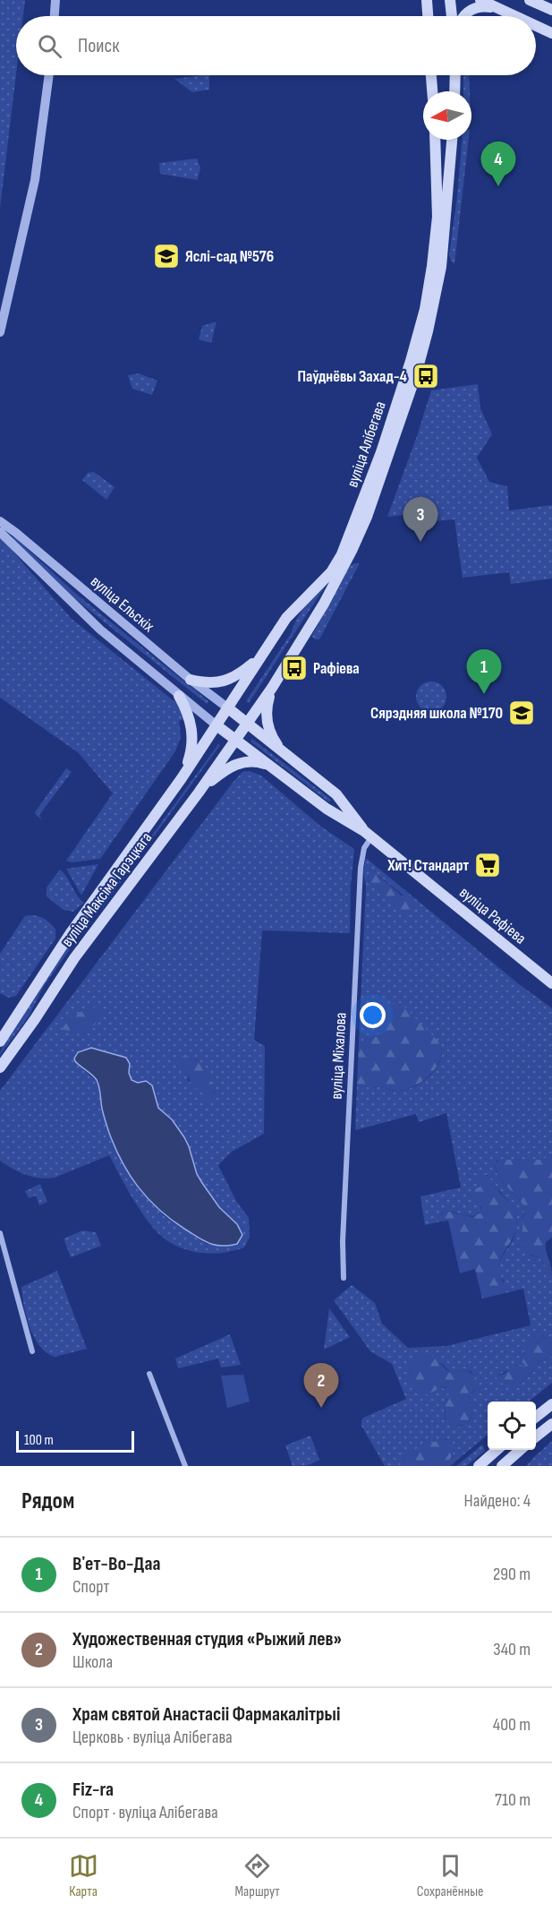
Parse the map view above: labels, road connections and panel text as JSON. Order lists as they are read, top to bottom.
{
  "streets": {
    "main road": ["вуліца Алібегава", "вуліца Максіма Гарэцкага", "вуліца Рафіева"],
    "street": ["вуліца Ельскіх", "вуліца Міхалова"]
  },
  "crossings": [
    ["вуліца Алібегава", "вуліца Ельскіх"],
    ["вуліца Алібегава", "вуліца Максіма Гарэцкага"],
    ["вуліца Алібегава", "вуліца Рафіева"],
    ["вуліца Ельскіх", "вуліца Максіма Гарэцкага"],
    ["вуліца Ельскіх", "вуліца Рафіева"],
    ["вуліца Максіма Гарэцкага", "вуліца Рафіева"],
    ["вуліца Рафіева", "вуліца Міхалова"]
  ],
  "places": {
    "school or university": ["Яслі-сад №576", "Сярэдняя школа №170"],
    "bus stop": ["Паўднёвы Захад-4", "Рафіева"],
    "supermarket": ["Хит! Стандарт"]
  },
  "scale_bar": "100 m",
  "north": "left",
  "page": {
    "search": "Поиск",
    "pins": [
      "4",
      "3",
      "1",
      "2"
    ],
    "scale": "100 m",
    "heading": ["Рядом", "Найдено: 4"],
    "list": [
      {
        "mark": "1",
        "name": "Вʼет-Во-Даа",
        "note": "Спорт",
        "value": "290 m"
      },
      {
        "mark": "2",
        "name": "Художественная студия «Рыжий лев»",
        "note": "Школа",
        "value": "340 m"
      },
      {
        "mark": "3",
        "name": "Храм святой Анастасіі Фармакалітрыі",
        "note": "Церковь · вуліца Алібегава",
        "value": "400 m"
      },
      {
        "mark": "4",
        "name": "Fiz-ra",
        "note": "Спорт · вуліца Алібегава",
        "value": "710 m"
      }
    ],
    "nav": ["Карта", "Маршрут", "Сохранённые"]
  }
}
